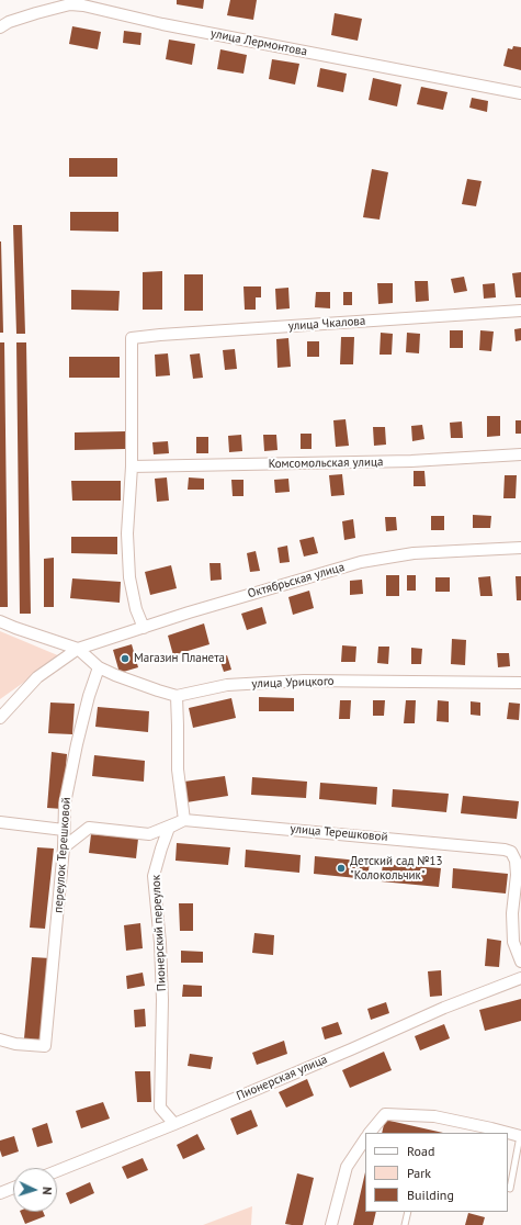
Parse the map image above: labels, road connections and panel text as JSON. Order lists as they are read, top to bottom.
{
  "streets": {
    "street": [
      "улица Лермонтова",
      "улица Чкалова",
      "Комсомольская улица",
      "Октябрьская улица",
      "улица Урицкого",
      "улица Терешковой",
      "переулок Терешковой",
      "Пионерский переулок",
      "Пионерская улица"
    ]
  },
  "crossings": [
    ["улица Чкалова", "Комсомольская улица"],
    ["Октябрьская улица", "улица Урицкого"],
    ["улица Урицкого", "переулок Терешковой"],
    ["улица Терешковой", "переулок Терешковой"],
    ["улица Терешковой", "Пионерский переулок"],
    ["Пионерский переулок", "Пионерская улица"]
  ],
  "places": ["Магазин Планета", "Детский сад №13 \"Колокольчик\""],
  "legend": ["Road", "Park", "Building"],
  "north": "right"
}
